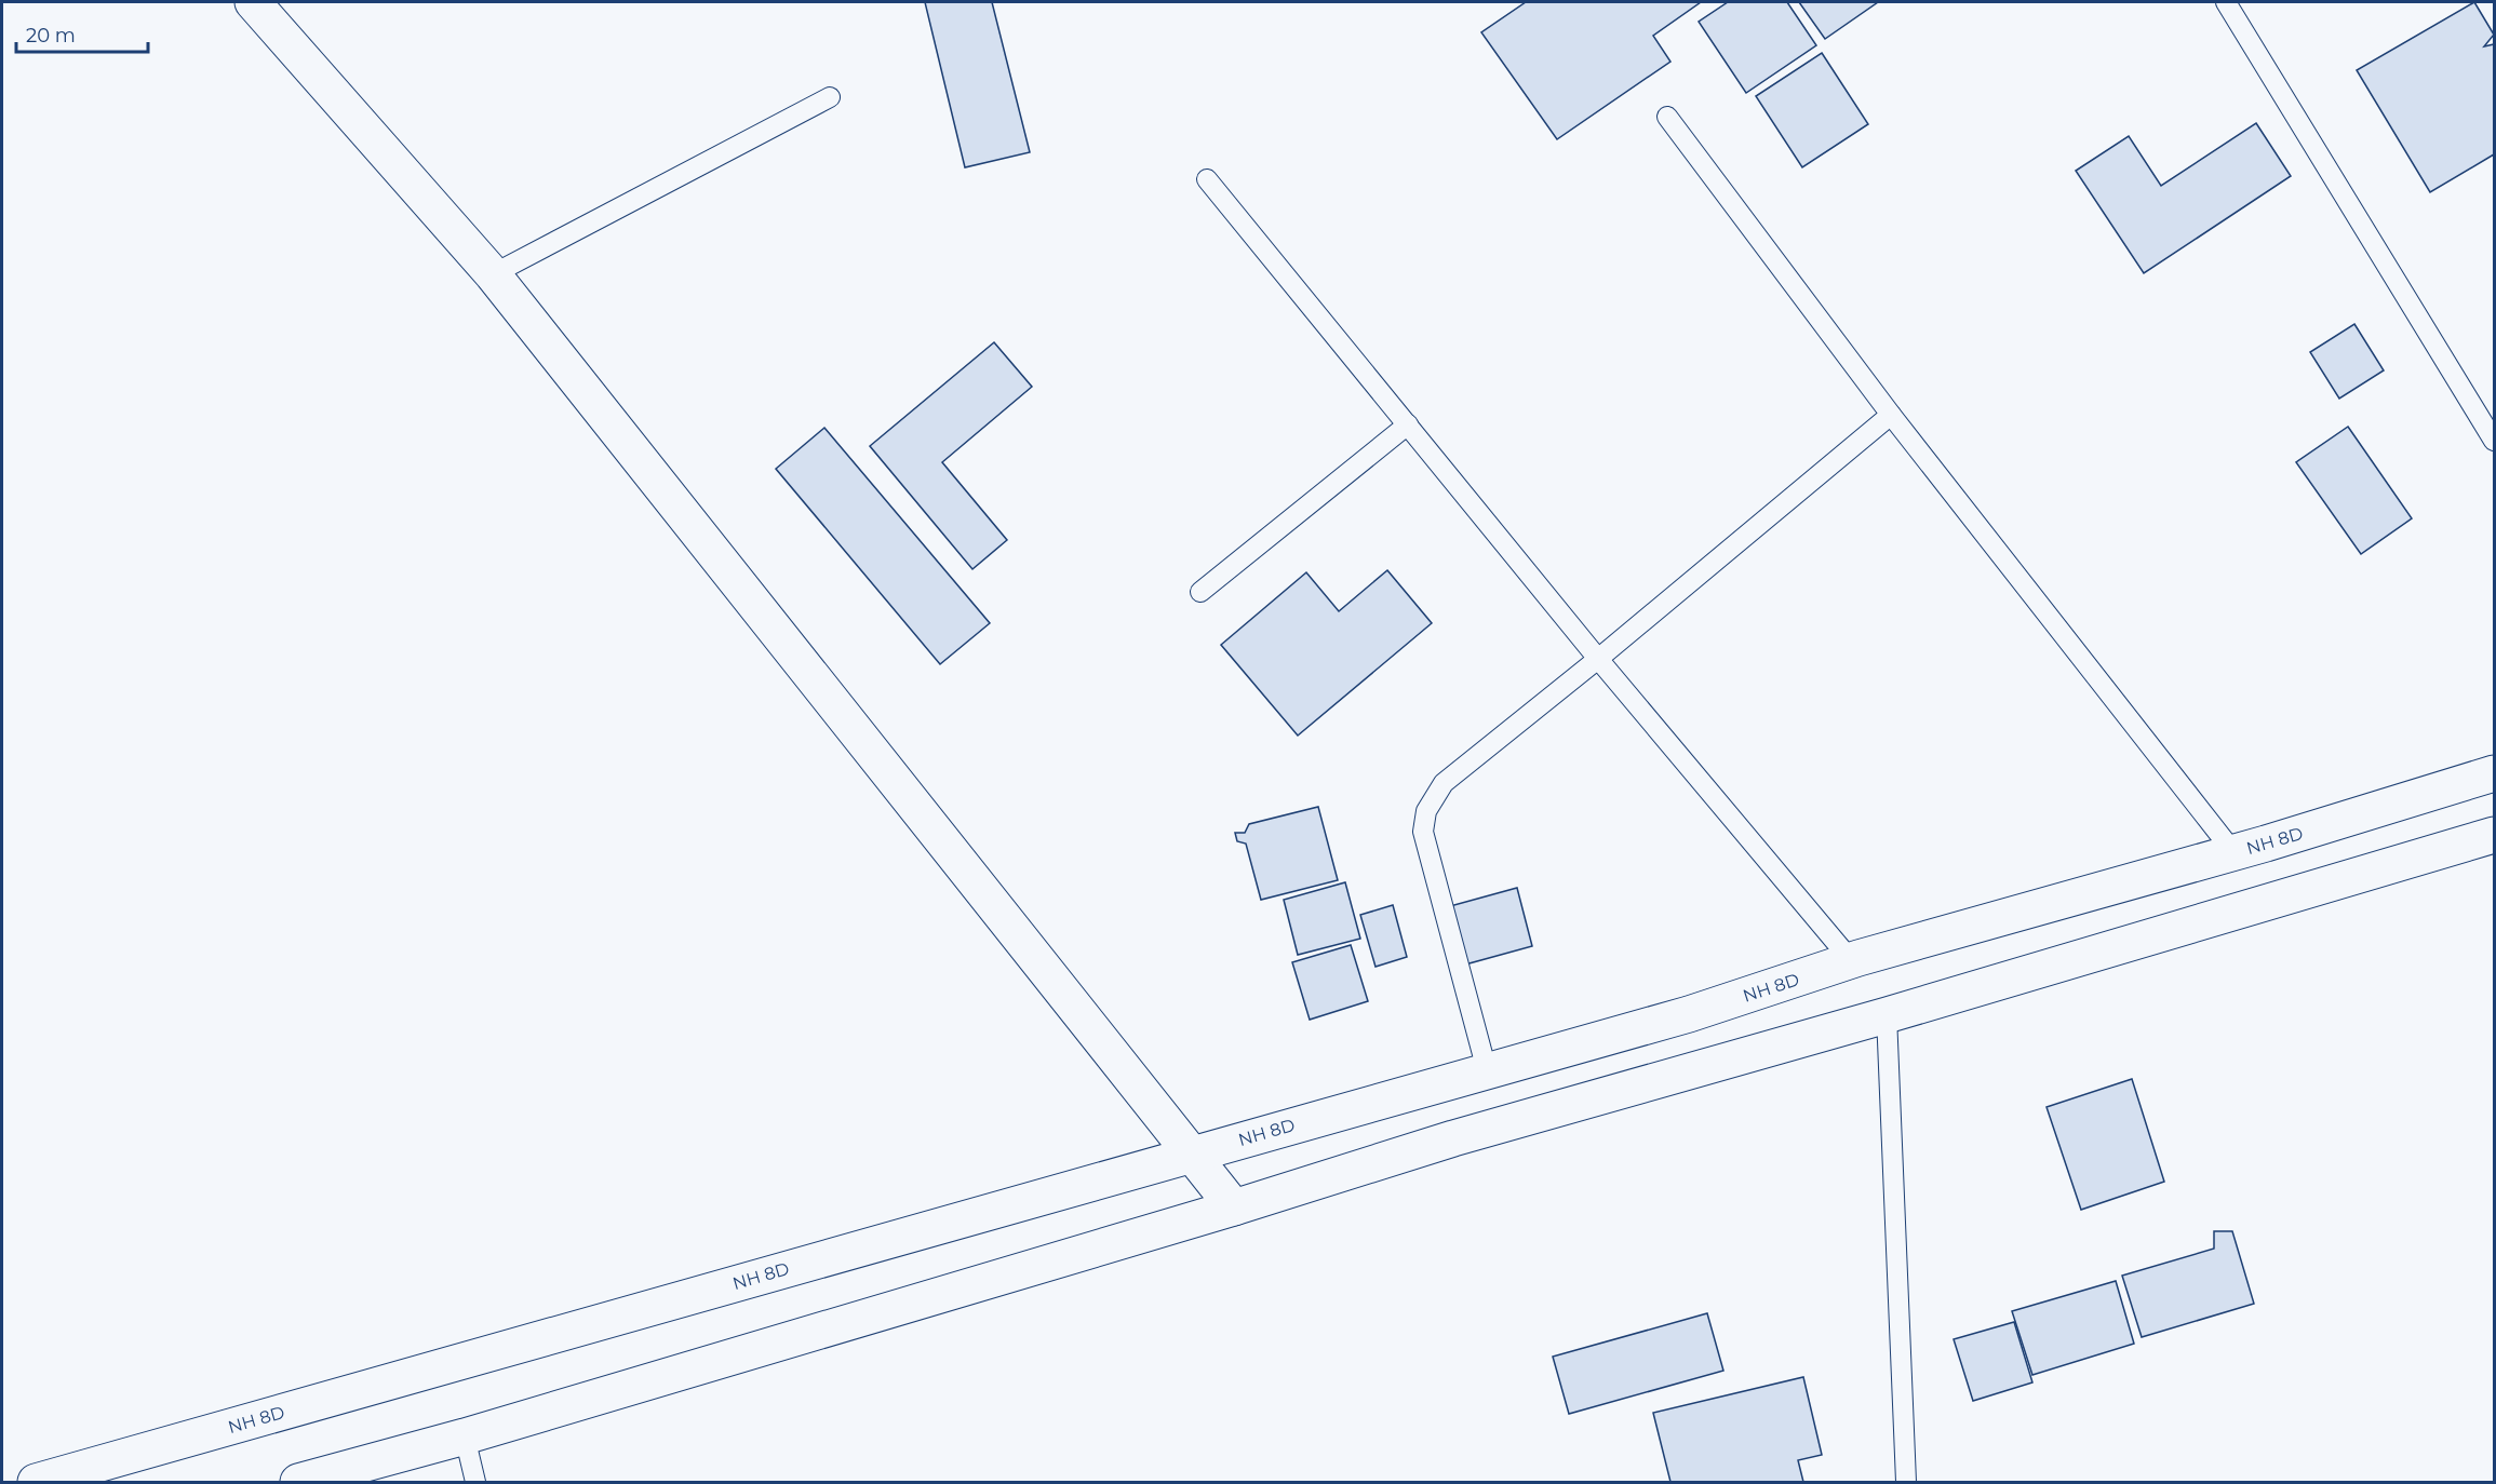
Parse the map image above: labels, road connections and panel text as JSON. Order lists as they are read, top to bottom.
{
  "streets": {
    "main road": ["NH 8D"]
  },
  "scale_bar": "20 m"
}
